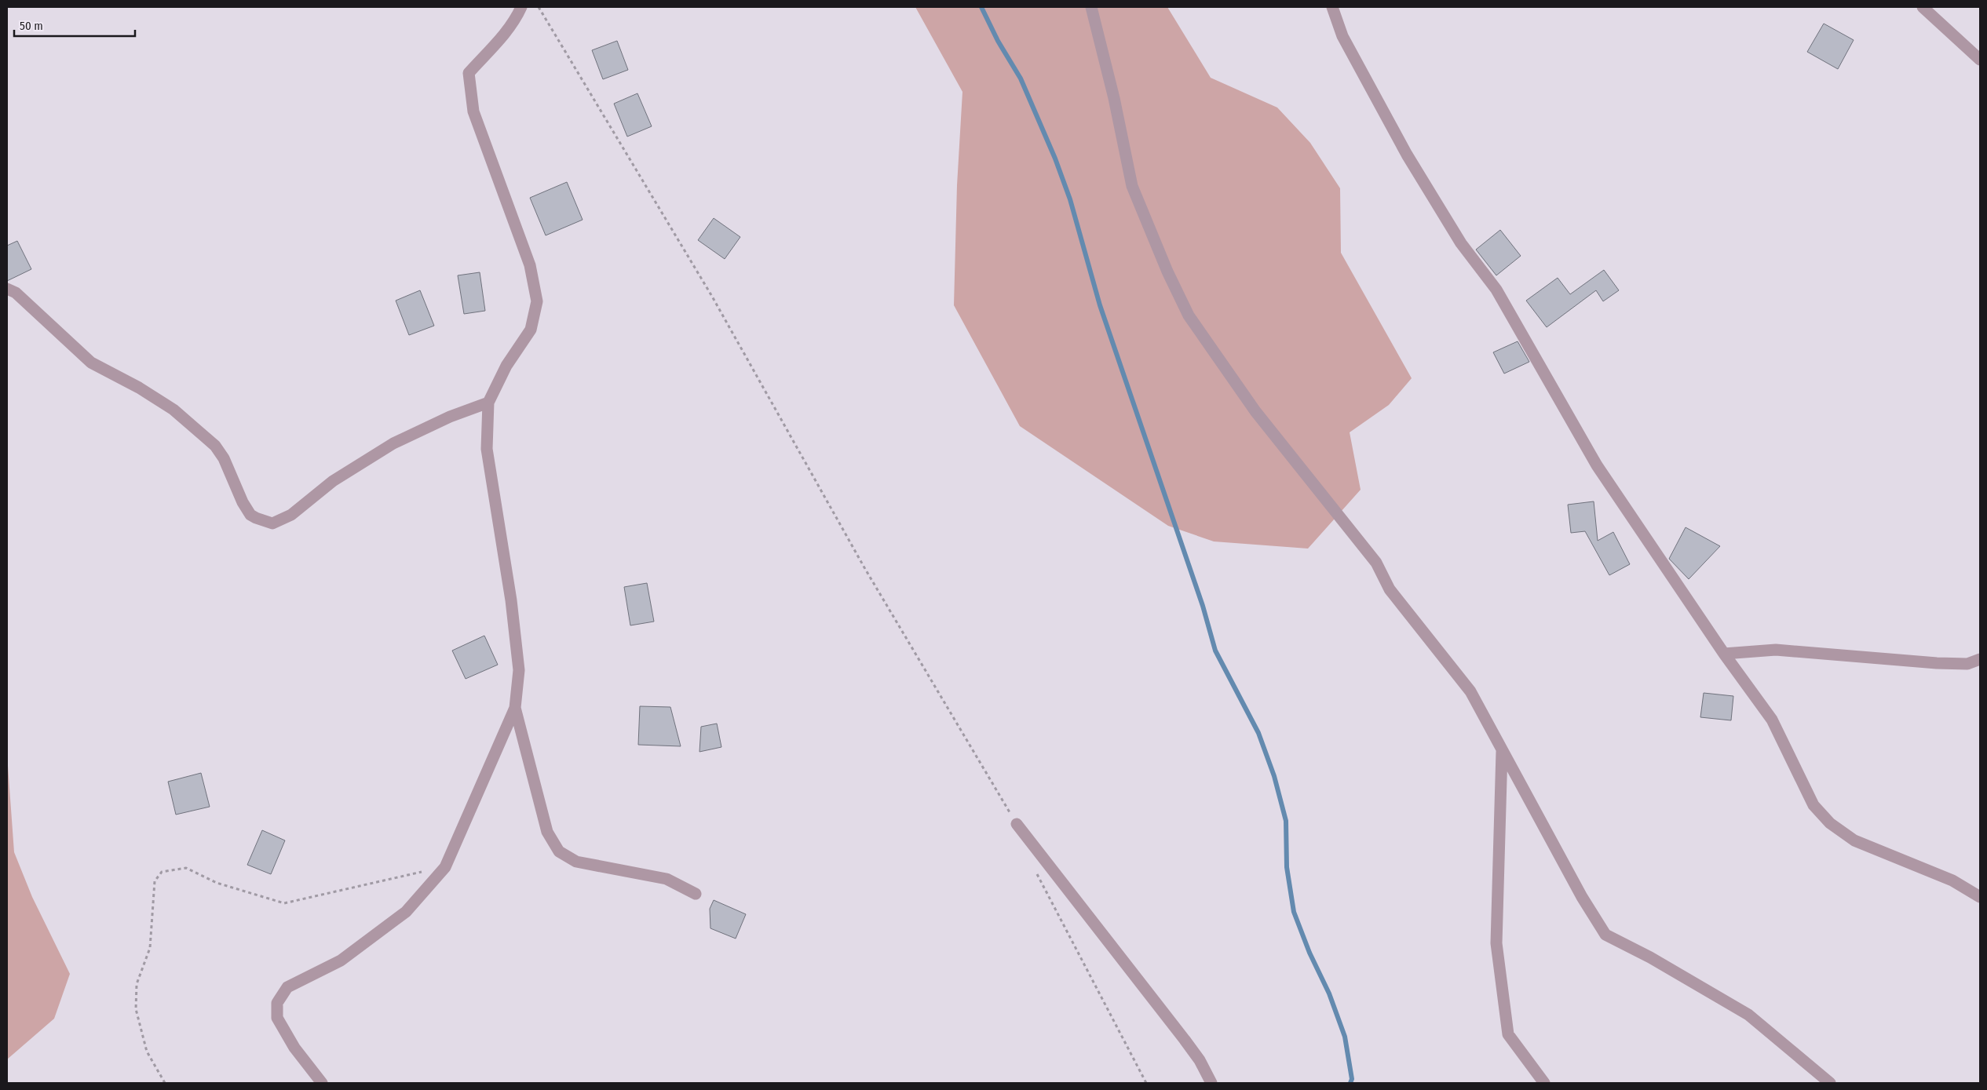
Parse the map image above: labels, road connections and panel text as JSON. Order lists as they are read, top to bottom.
{
  "scale_bar": "50 m"
}
